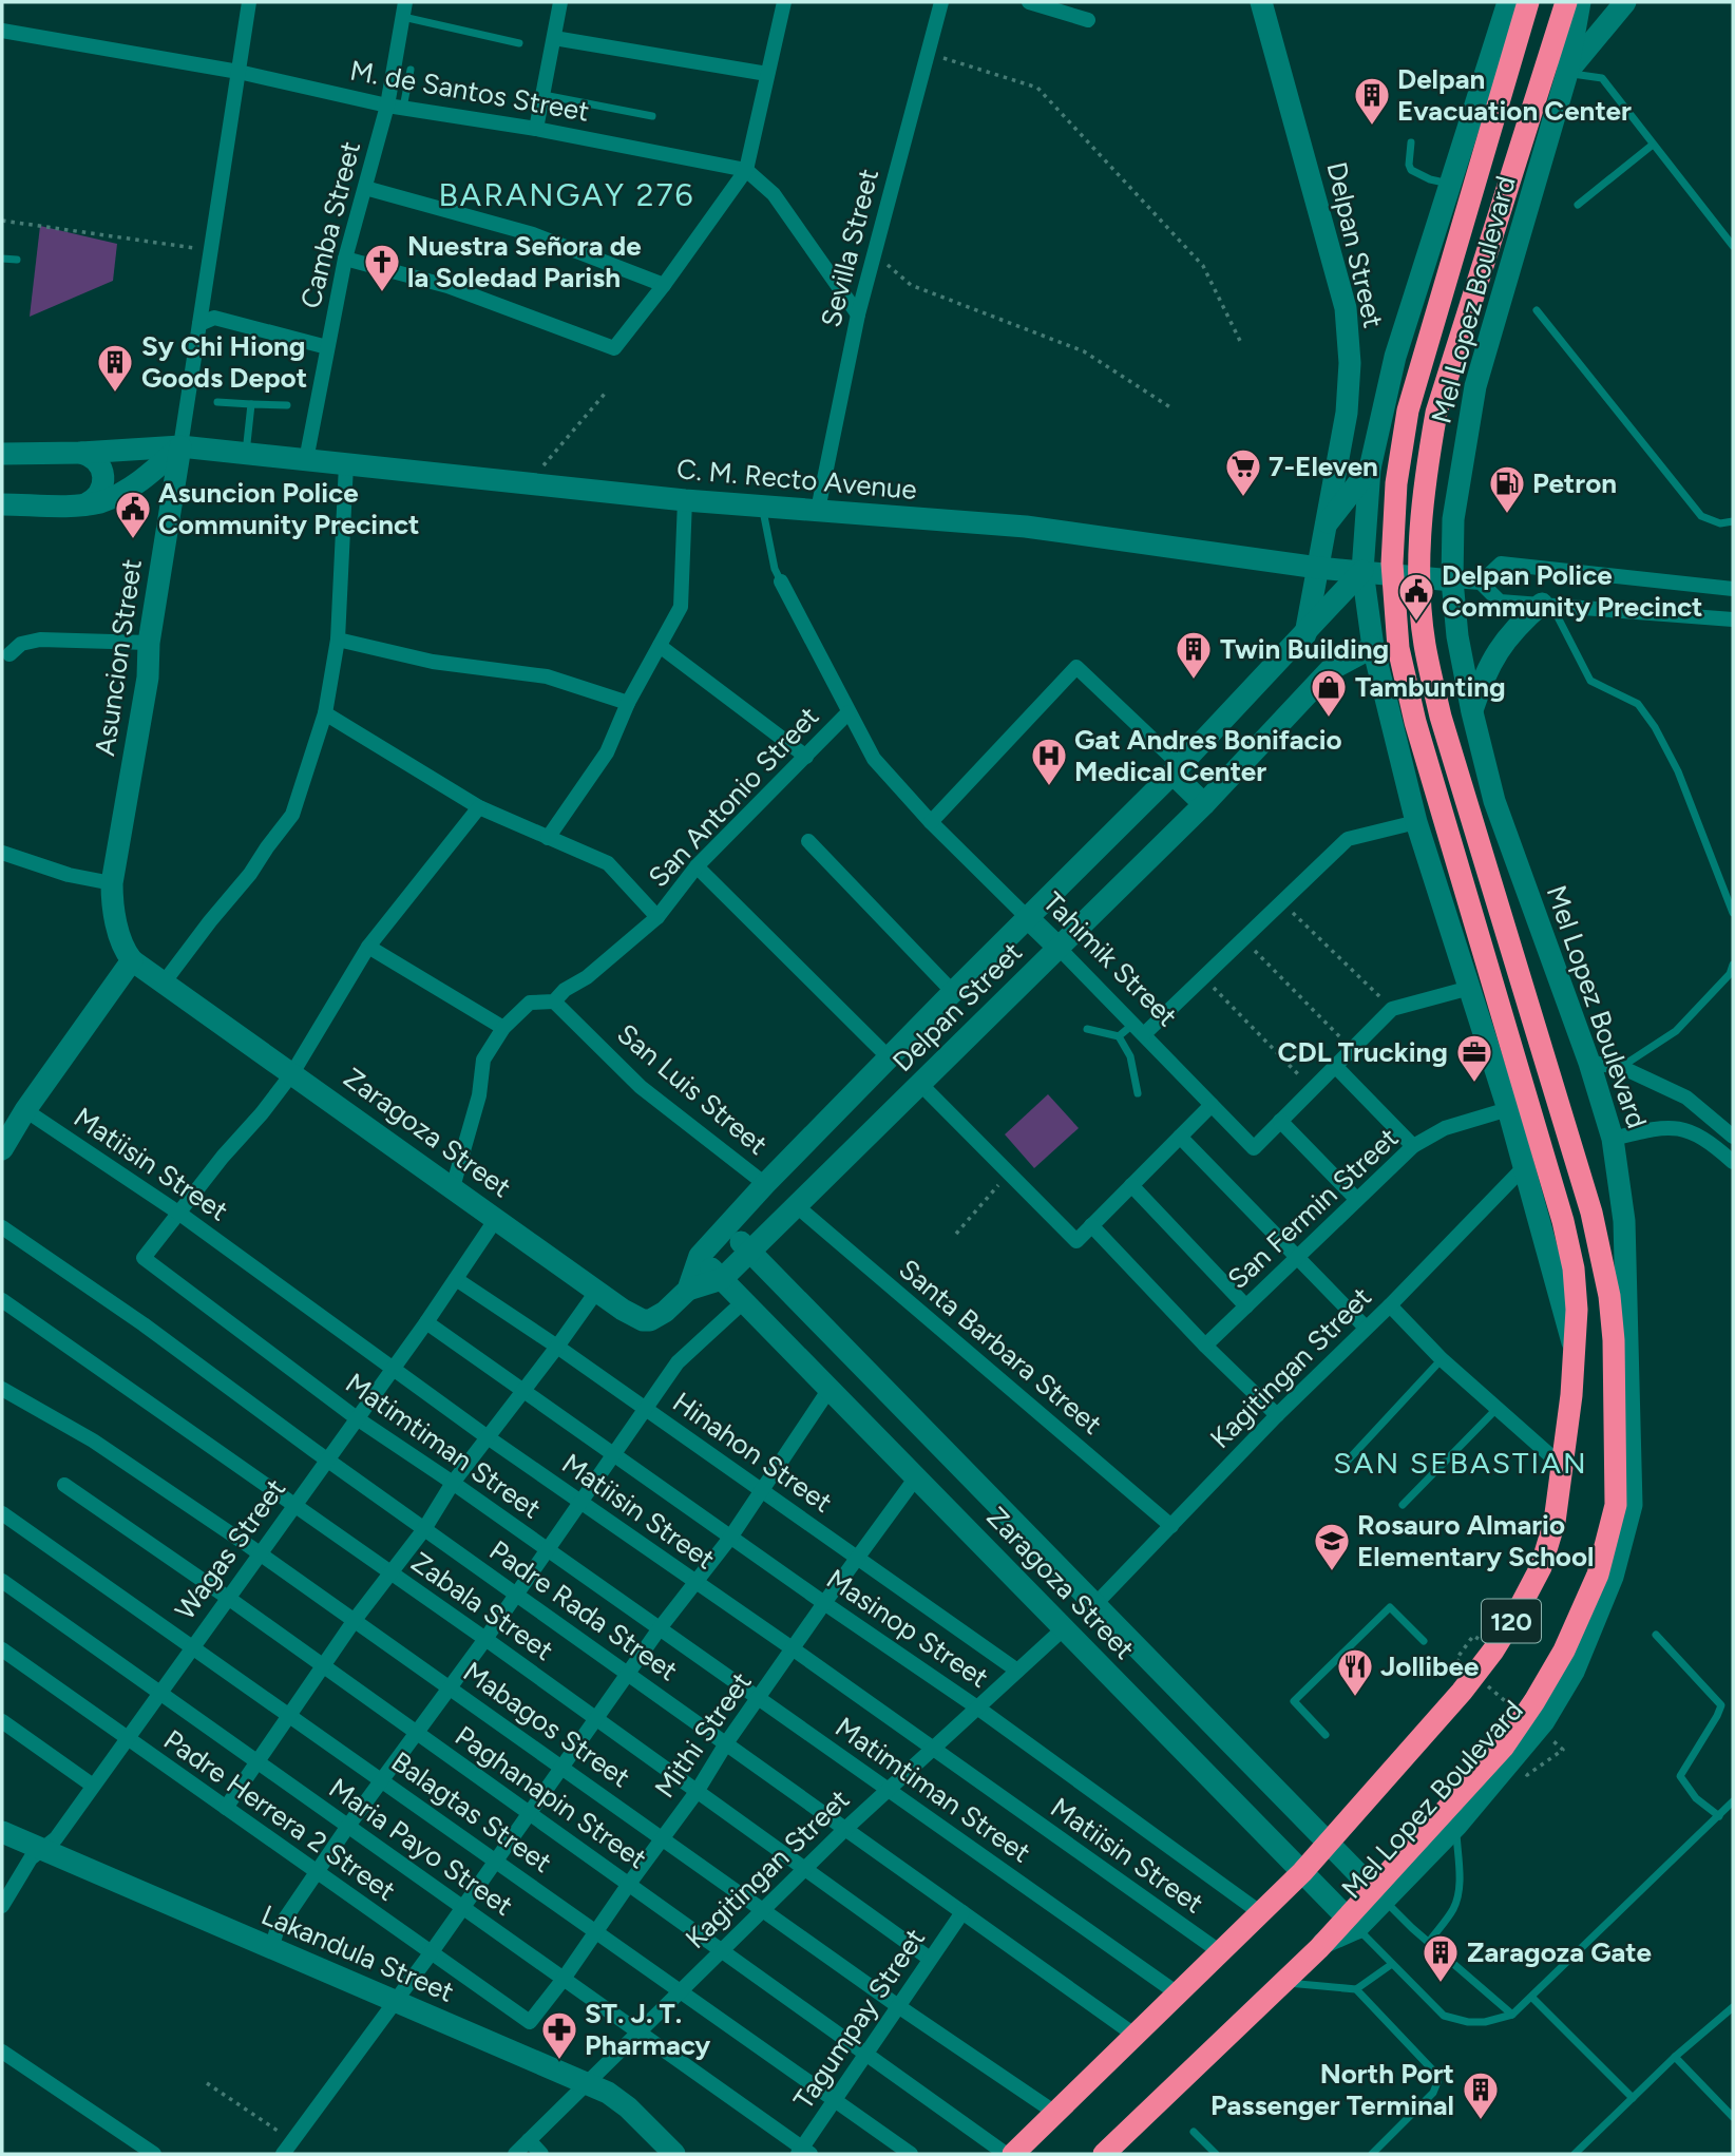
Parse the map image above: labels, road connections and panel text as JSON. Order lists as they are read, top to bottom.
{
  "streets": {
    "highway": ["Mel Lopez Boulevard", "120"],
    "street": [
      "M. de Santos Street",
      "Camba Street",
      "Delpan Street",
      "Sevilla Street",
      "C. M. Recto Avenue",
      "Asuncion Street",
      "San Antonio Street",
      "Tahimik Street",
      "San Luis Street",
      "Zaragoza Street",
      "Matiisin Street",
      "San Fermin Street",
      "Santa Barbara Street",
      "Kagitingan Street",
      "Matimtiman Street",
      "Hinahon Street",
      "Wagas Street",
      "Zabala Street",
      "Padre Rada Street",
      "Masinop Street",
      "Mabagos Street",
      "Mithi Street",
      "Paghanapin Street",
      "Balagtas Street",
      "Padre Herrera 2 Street",
      "Maria Payo Street",
      "Lakandula Street",
      "Tagumpay Street"
    ]
  },
  "crossings": [
    ["M. de Santos Street", "Camba Street"],
    ["M. de Santos Street", "Asuncion Street"],
    ["Camba Street", "C. M. Recto Avenue"],
    ["Delpan Street", "Mel Lopez Boulevard"],
    ["Delpan Street", "C. M. Recto Avenue"],
    ["Delpan Street", "Tahimik Street"],
    ["Delpan Street", "San Luis Street"],
    ["Delpan Street", "Zaragoza Street"],
    ["Delpan Street", "Santa Barbara Street"],
    ["Sevilla Street", "C. M. Recto Avenue"],
    ["Mel Lopez Boulevard", "C. M. Recto Avenue"],
    ["Mel Lopez Boulevard", "Zaragoza Street"],
    ["Mel Lopez Boulevard", "Matiisin Street"],
    ["Mel Lopez Boulevard", "San Fermin Street"],
    ["Mel Lopez Boulevard", "Kagitingan Street"],
    ["Mel Lopez Boulevard", "Matimtiman Street"],
    ["Mel Lopez Boulevard", "Padre Rada Street"],
    ["Mel Lopez Boulevard", "Masinop Street"],
    ["Mel Lopez Boulevard", "Mabagos Street"],
    ["C. M. Recto Avenue", "Asuncion Street"],
    ["C. M. Recto Avenue", "Tahimik Street"],
    ["Asuncion Street", "Zaragoza Street"],
    ["San Antonio Street", "Tahimik Street"],
    ["San Antonio Street", "San Luis Street"],
    ["Zaragoza Street", "Kagitingan Street"],
    ["Zaragoza Street", "Matimtiman Street"],
    ["Zaragoza Street", "Wagas Street"],
    ["Zaragoza Street", "Mithi Street"],
    ["Matiisin Street", "Kagitingan Street"],
    ["Matiisin Street", "Matimtiman Street"],
    ["Matiisin Street", "Wagas Street"],
    ["Matiisin Street", "Mithi Street"],
    ["Santa Barbara Street", "Kagitingan Street"],
    ["Kagitingan Street", "Matimtiman Street"],
    ["Kagitingan Street", "Hinahon Street"],
    ["Kagitingan Street", "Zabala Street"],
    ["Kagitingan Street", "Padre Rada Street"],
    ["Kagitingan Street", "Masinop Street"],
    ["Kagitingan Street", "Mabagos Street"],
    ["Kagitingan Street", "Paghanapin Street"],
    ["Kagitingan Street", "Balagtas Street"],
    ["Kagitingan Street", "Maria Payo Street"],
    ["Kagitingan Street", "Lakandula Street"],
    ["Matimtiman Street", "Wagas Street"],
    ["Matimtiman Street", "Mithi Street"],
    ["Hinahon Street", "Wagas Street"],
    ["Hinahon Street", "Mithi Street"],
    ["Wagas Street", "Zabala Street"],
    ["Wagas Street", "Padre Rada Street"],
    ["Wagas Street", "Masinop Street"],
    ["Wagas Street", "Mabagos Street"],
    ["Wagas Street", "Paghanapin Street"],
    ["Wagas Street", "Balagtas Street"],
    ["Wagas Street", "Padre Herrera 2 Street"],
    ["Wagas Street", "Maria Payo Street"],
    ["Wagas Street", "Lakandula Street"],
    ["Zabala Street", "Mithi Street"],
    ["Zabala Street", "Tagumpay Street"],
    ["Padre Rada Street", "Mithi Street"],
    ["Padre Rada Street", "Tagumpay Street"],
    ["Masinop Street", "Mithi Street"],
    ["Mabagos Street", "Mithi Street"],
    ["Mabagos Street", "Tagumpay Street"],
    ["Mithi Street", "Paghanapin Street"],
    ["Mithi Street", "Balagtas Street"],
    ["Mithi Street", "Padre Herrera 2 Street"],
    ["Mithi Street", "Maria Payo Street"],
    ["Paghanapin Street", "Tagumpay Street"],
    ["Balagtas Street", "Tagumpay Street"],
    ["Maria Payo Street", "Tagumpay Street"]
  ],
  "districts": ["BARANGAY 276", "SAN SEBASTIAN"],
  "places": {
    "building": [
      "Delpan Evacuation Center",
      "Sy Chi Hiong Goods Depot",
      "Twin Building",
      "Zaragoza Gate",
      "North Port Passenger Terminal"
    ],
    "church": ["Nuestra Señora de la Soledad Parish"],
    "supermarket": ["7-Eleven"],
    "fuel station": ["Petron"],
    "public building": ["Asuncion Police Community Precinct", "Delpan Police Community Precinct"],
    "shop": ["Tambunting"],
    "hospital": ["Gat Andres Bonifacio Medical Center"],
    "office": ["CDL Trucking"],
    "school or university": ["Rosauro Almario Elementary School"],
    "restaurant": ["Jollibee"],
    "pharmacy": ["ST. J. T. Pharmacy"]
  }
}
